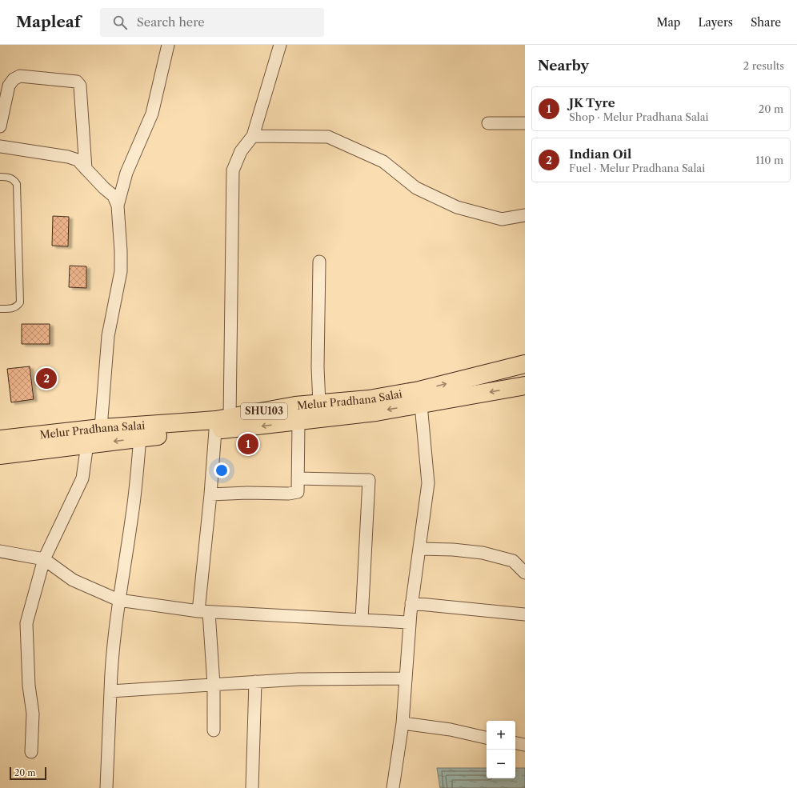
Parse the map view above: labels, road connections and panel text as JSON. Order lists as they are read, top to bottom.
{
  "streets": {
    "main road": ["Melur Pradhana Salai", "SHU103"]
  },
  "scale_bar": "20 m",
  "page": {
    "header": "Mapleaf",
    "search": "Search here",
    "nav": ["Map", "Layers", "Share"],
    "heading": ["Nearby", "2 results"],
    "list": [
      {
        "mark": "1",
        "name": "JK Tyre",
        "note": "Shop · Melur Pradhana Salai",
        "value": "20 m"
      },
      {
        "mark": "2",
        "name": "Indian Oil",
        "note": "Fuel · Melur Pradhana Salai",
        "value": "110 m"
      }
    ],
    "pins": ["2", "1"],
    "map_buttons": ["+", "−"],
    "scale": "20 m"
  }
}
